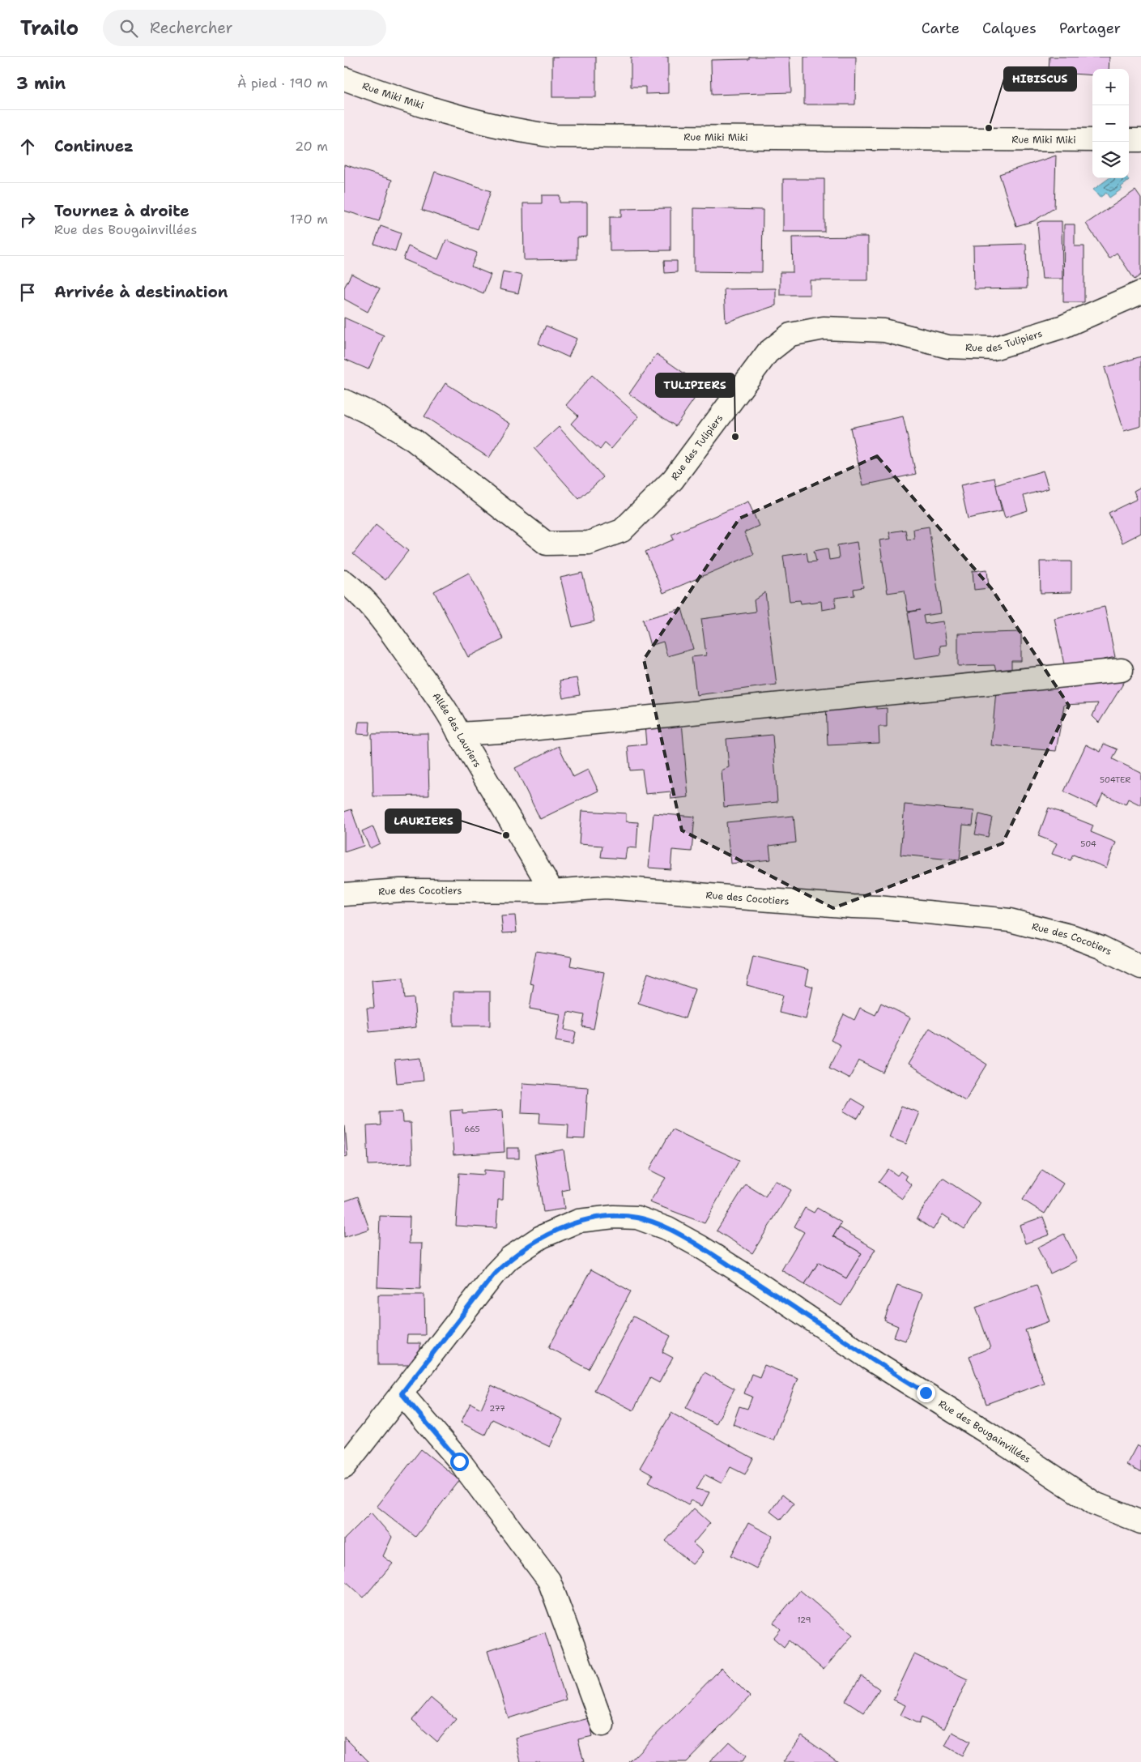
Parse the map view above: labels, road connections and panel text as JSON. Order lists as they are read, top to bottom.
{
  "streets": {
    "street": [
      "Rue Miki Miki",
      "Rue des Tulipiers",
      "Allée des Lauriers",
      "Rue des Cocotiers",
      "Rue des Bougainvillées"
    ]
  },
  "crossings": [
    ["Allée des Lauriers", "Rue des Cocotiers"]
  ],
  "places": ["HIBISCUS", "TULIPIERS", "LAURIERS"],
  "house_numbers": [
    "504TER",
    "504",
    "665",
    "277",
    "129"
  ],
  "page": {
    "header": "Trailo",
    "search": "Rechercher",
    "nav": ["Carte", "Calques", "Partager"],
    "heading": ["3 min", "À pied · 190 m"],
    "map_buttons": ["+", "−"],
    "list": [
      ["Continuez", "20 m"],
      ["Tournez à droite", "Rue des Bougainvillées", "170 m"],
      "Arrivée à destination"
    ]
  }
}
